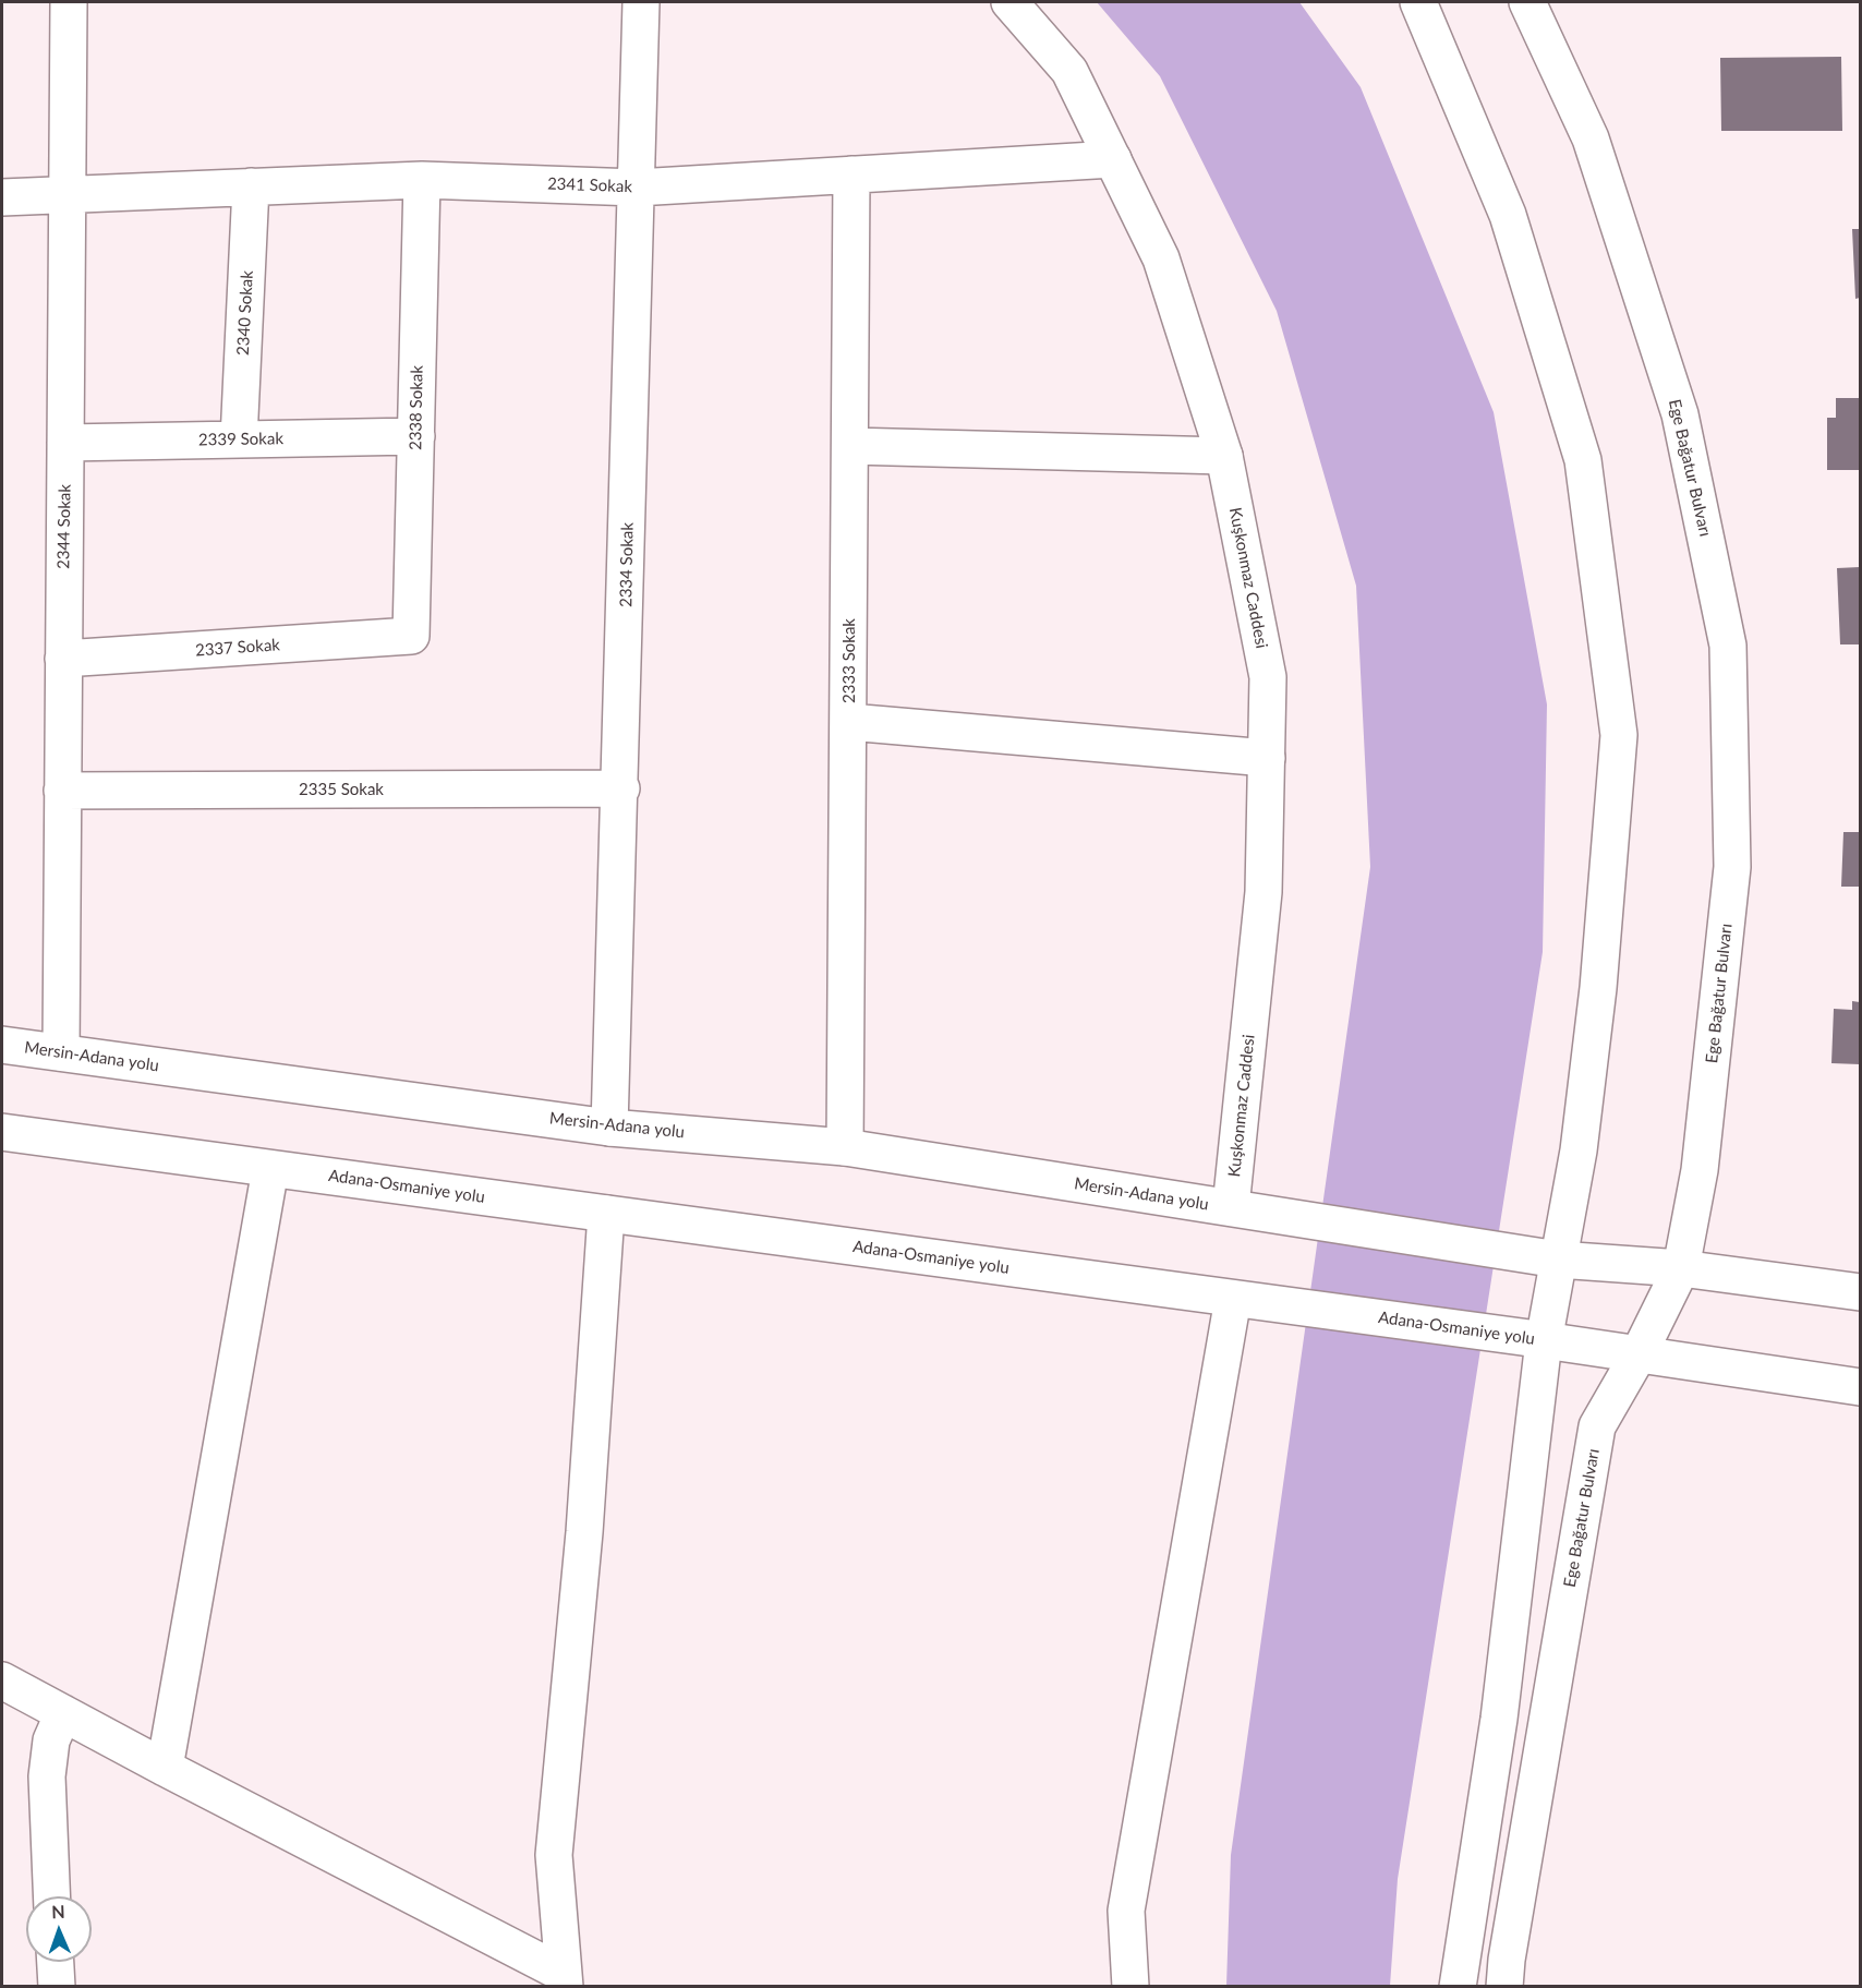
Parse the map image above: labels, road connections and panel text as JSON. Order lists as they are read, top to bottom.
{
  "streets": {
    "main road": [
      "2341 Sokak",
      "2340 Sokak",
      "2338 Sokak",
      "2339 Sokak",
      "Ege Bağatur Bulvarı",
      "2344 Sokak",
      "2334 Sokak",
      "Kuşkonmaz Caddesi",
      "2337 Sokak",
      "2333 Sokak",
      "2335 Sokak",
      "Mersin-Adana yolu",
      "Adana-Osmaniye yolu"
    ]
  },
  "crossings": [
    ["2341 Sokak", "2340 Sokak"],
    ["2341 Sokak", "2338 Sokak"],
    ["2341 Sokak", "2344 Sokak"],
    ["2341 Sokak", "2334 Sokak"],
    ["2341 Sokak", "Kuşkonmaz Caddesi"],
    ["2341 Sokak", "2333 Sokak"],
    ["2340 Sokak", "2339 Sokak"],
    ["2338 Sokak", "2339 Sokak"],
    ["2338 Sokak", "2337 Sokak"],
    ["2339 Sokak", "2344 Sokak"],
    ["Ege Bağatur Bulvarı", "Adana-Osmaniye yolu"],
    ["2344 Sokak", "2337 Sokak"],
    ["2344 Sokak", "2335 Sokak"],
    ["2344 Sokak", "Mersin-Adana yolu"],
    ["2334 Sokak", "2335 Sokak"],
    ["2334 Sokak", "Mersin-Adana yolu"],
    ["Kuşkonmaz Caddesi", "Mersin-Adana yolu"],
    ["2333 Sokak", "Mersin-Adana yolu"]
  ],
  "north": "top"
}
